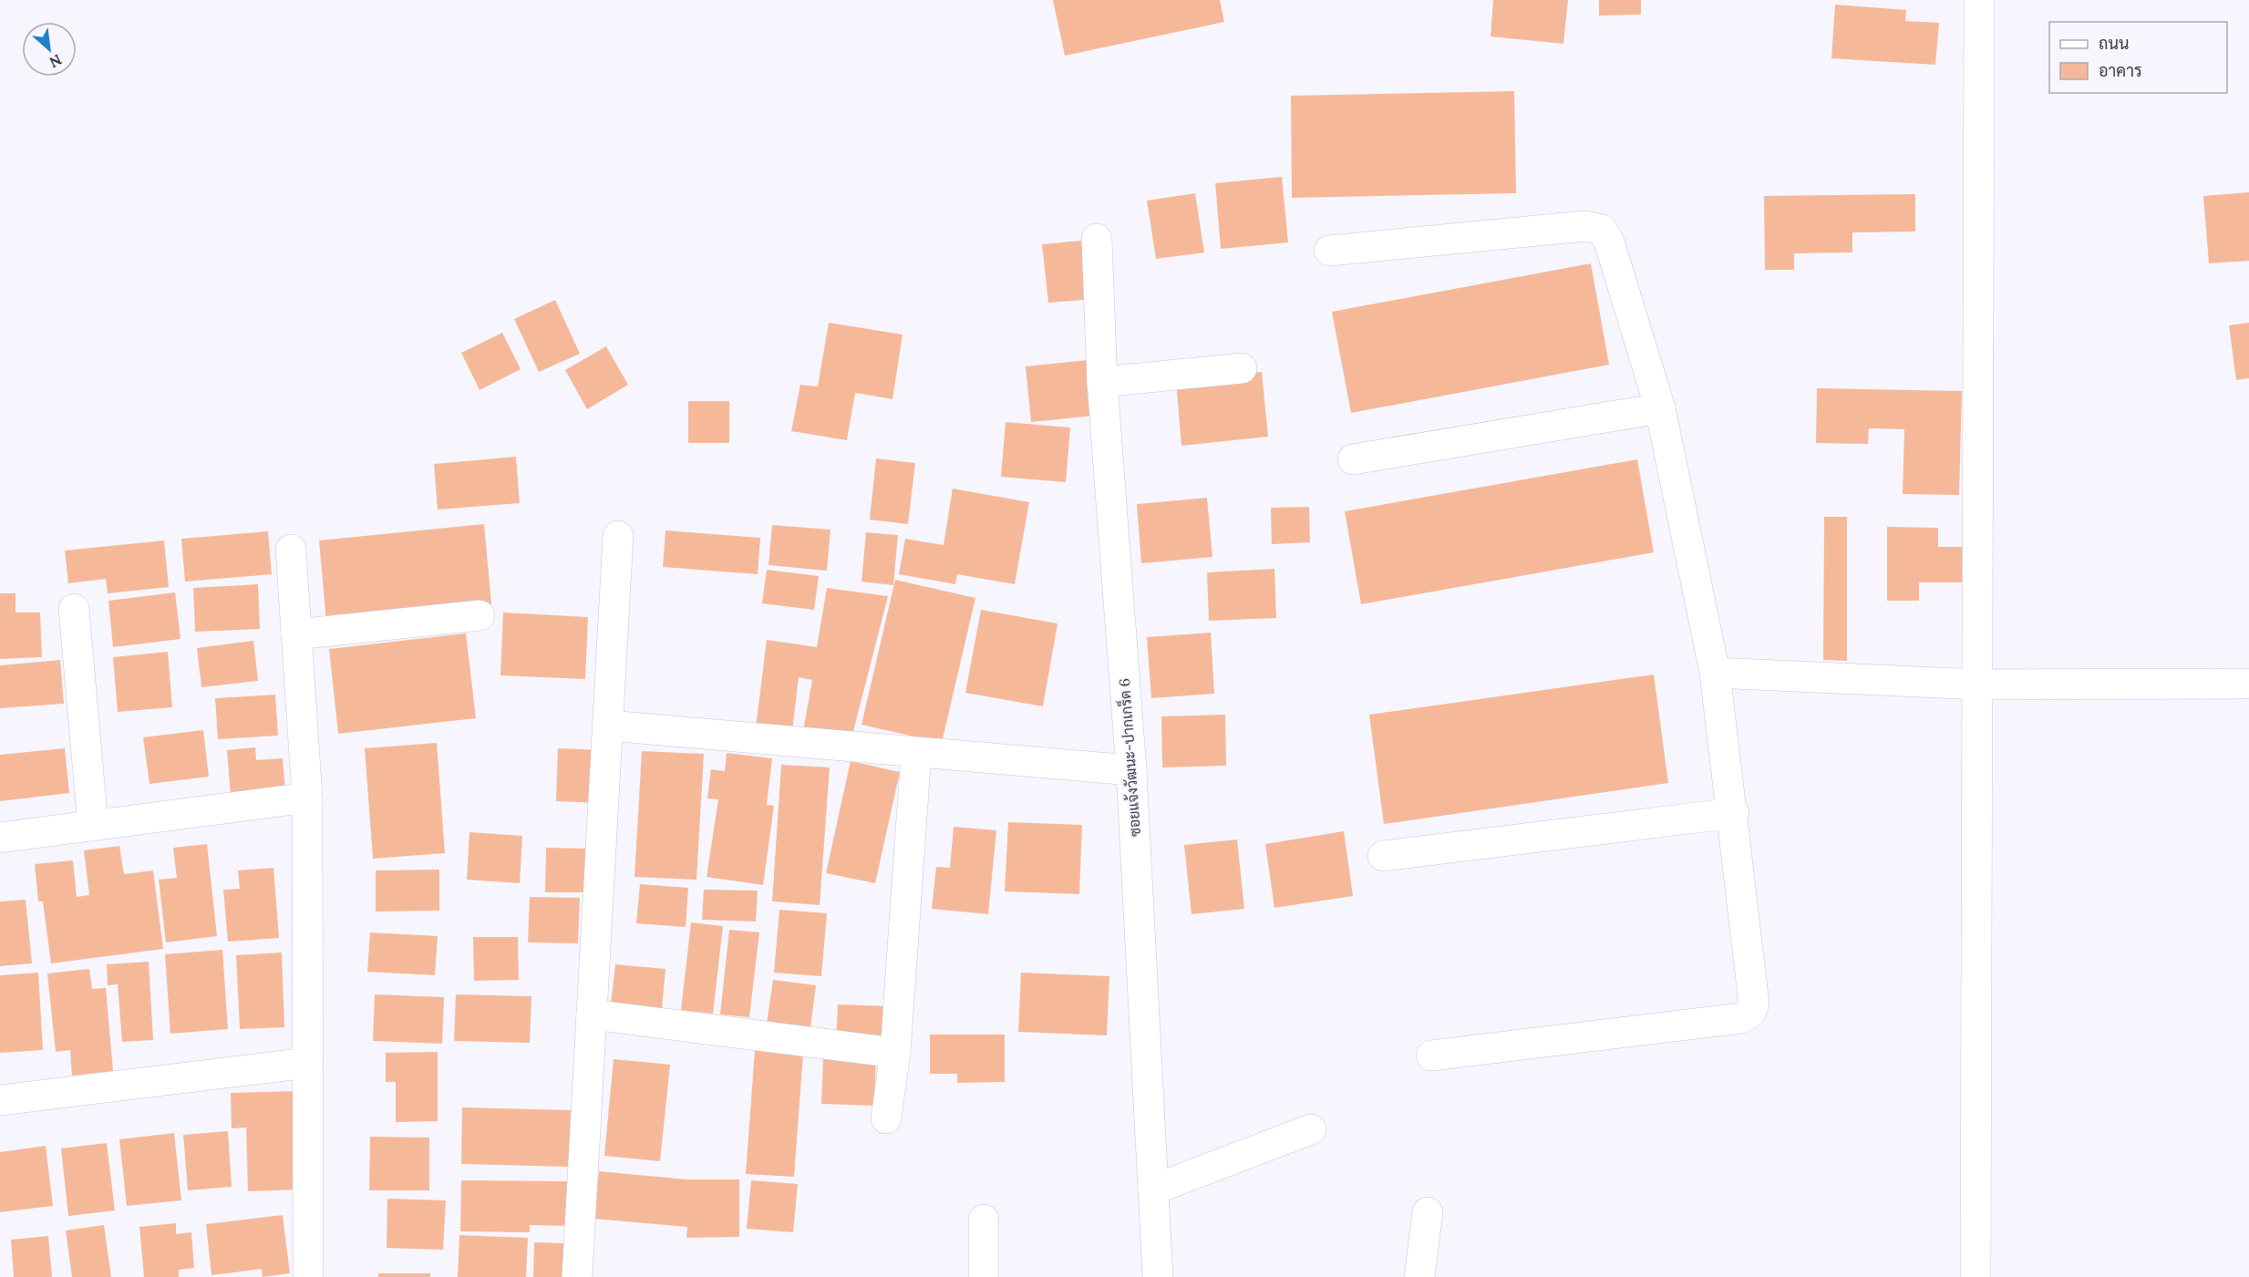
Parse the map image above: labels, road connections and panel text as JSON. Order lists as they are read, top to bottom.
{
  "streets": {
    "street": ["ซอยแจ้งวัฒนะ-ปากเกร็ด 6"]
  },
  "legend": ["ถนน", "อาคาร"],
  "north": "bottom right"
}
